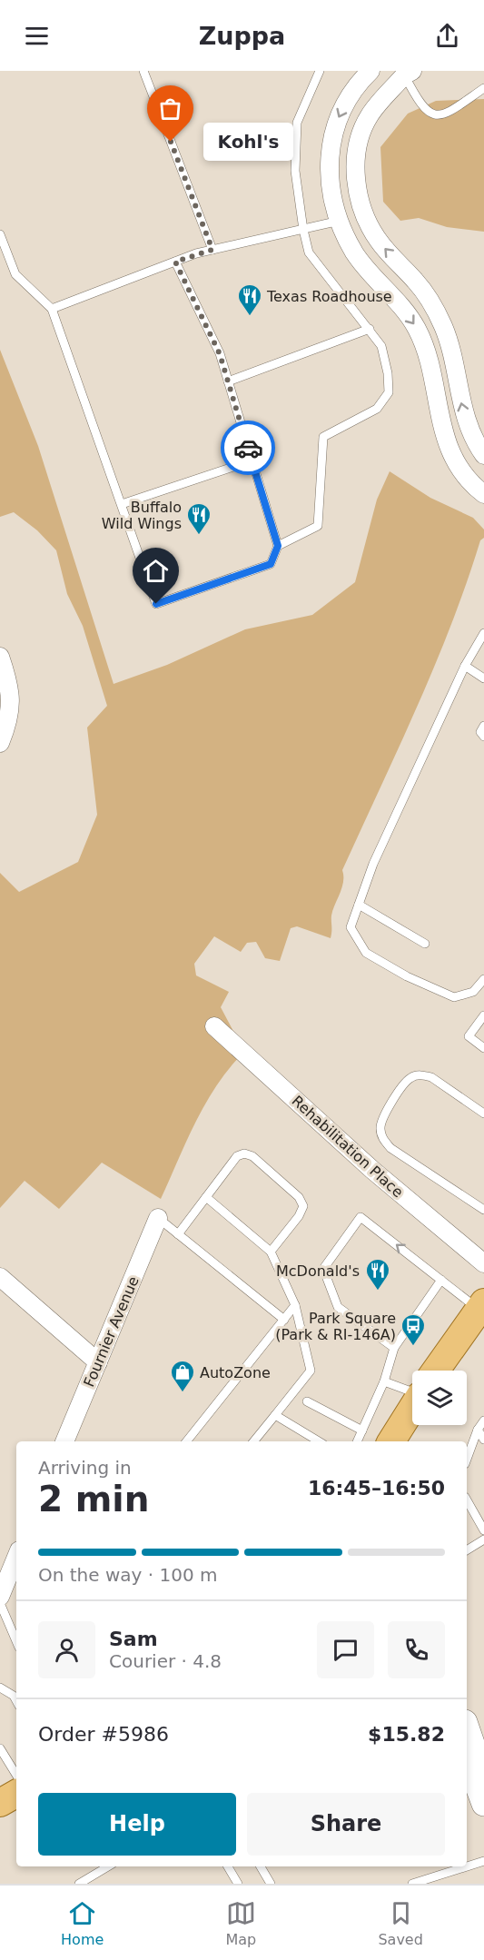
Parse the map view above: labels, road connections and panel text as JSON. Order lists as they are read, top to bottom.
{
  "streets": {
    "street": ["Rehabilitation Place", "Fournier Avenue"]
  },
  "places": {
    "other": ["Kohl's"],
    "restaurant": ["Texas Roadhouse", "Buffalo Wild Wings", "McDonald's"],
    "bus stop": ["Park Square (Park & RI-146A)"],
    "shop": ["AutoZone"]
  },
  "page": {
    "header": "Zuppa",
    "bubble": "Kohl's",
    "heading": ["2 min", "Arriving in", "16:45–16:50"],
    "panel": [
      "Sam",
      "Courier · 4.8",
      "Order #5986",
      "$15.82"
    ],
    "bar": "On the way · 100 m",
    "buttons": ["Help", "Share"],
    "tabs": ["Home", "Map", "Saved"]
  }
}
